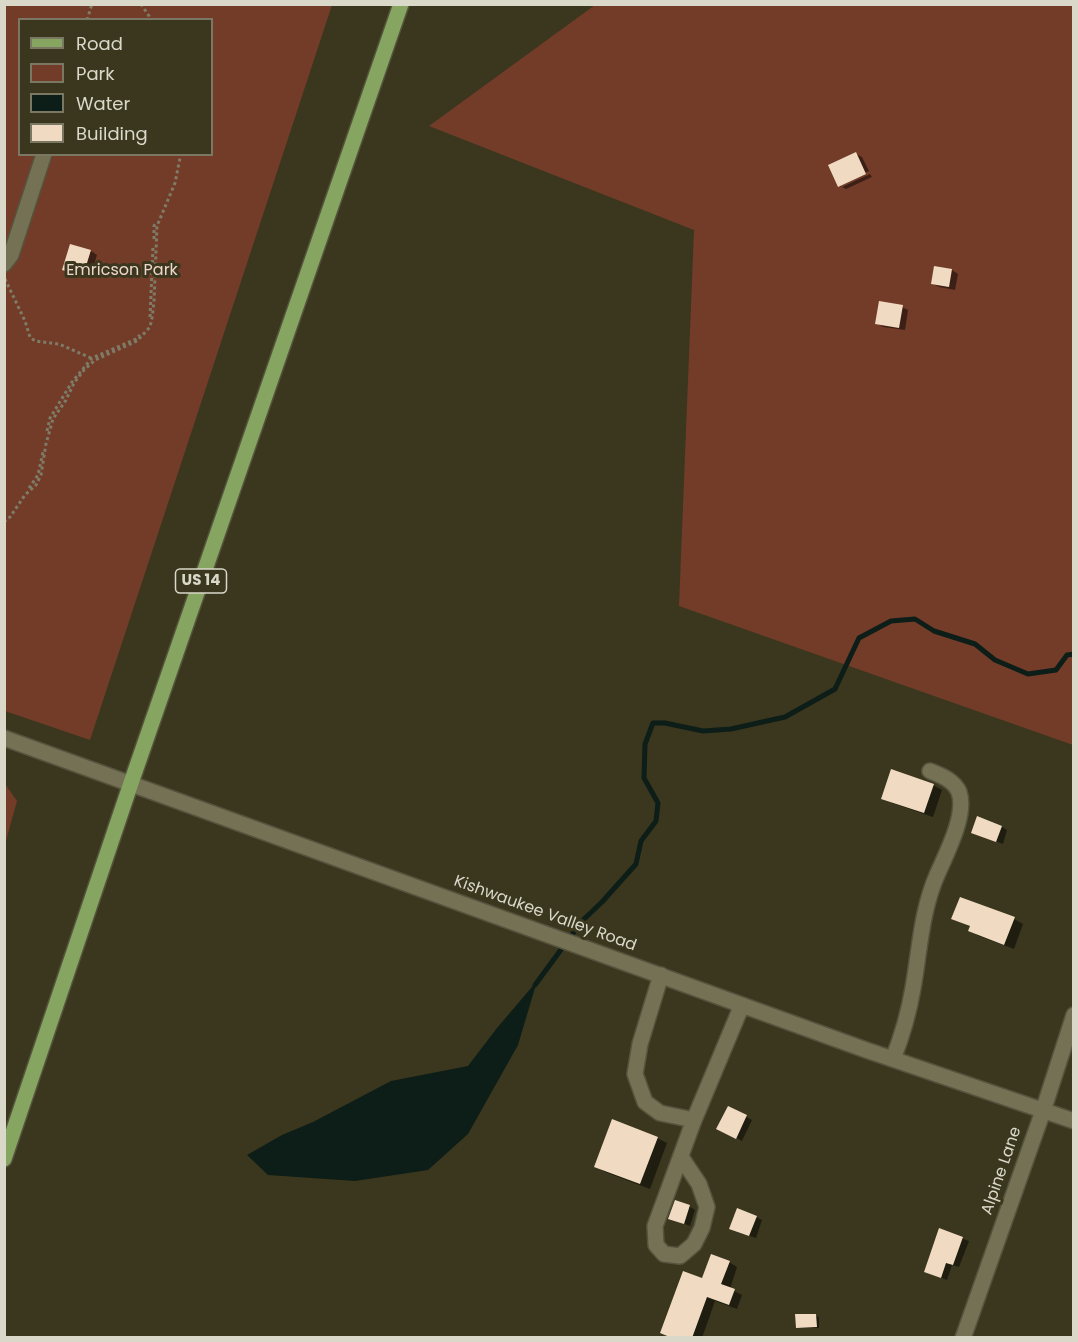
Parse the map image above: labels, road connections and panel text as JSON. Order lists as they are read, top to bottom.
{
  "streets": {
    "main road": ["US 14"],
    "street": ["Kishwaukee Valley Road", "Alpine Lane"]
  },
  "crossings": [
    ["US 14", "Kishwaukee Valley Road"],
    ["Kishwaukee Valley Road", "Alpine Lane"]
  ],
  "parks": ["Emricson Park"],
  "legend": [
    "Road",
    "Park",
    "Water",
    "Building"
  ]
}
